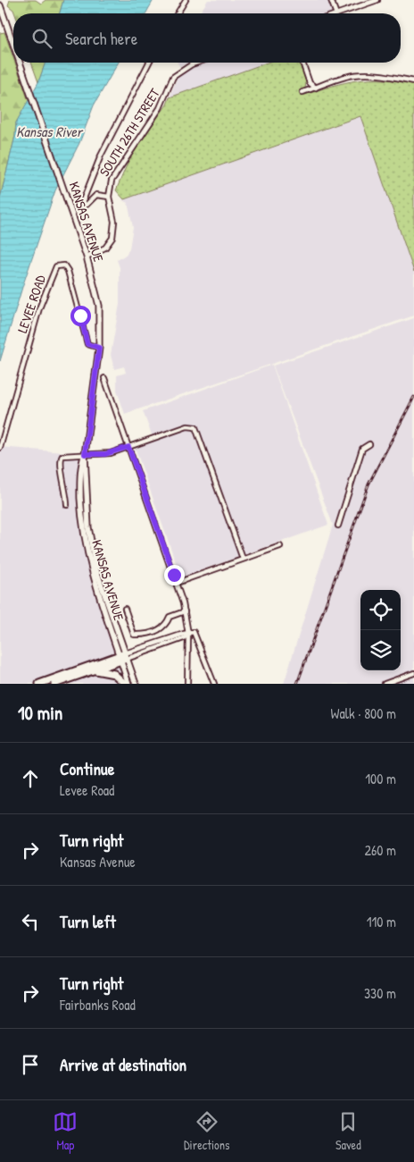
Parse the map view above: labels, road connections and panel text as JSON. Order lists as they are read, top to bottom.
{
  "streets": {
    "main road": ["KANSAS AVENUE"],
    "street": ["SOUTH 26TH STREET", "LEVEE ROAD"]
  },
  "crossings": [
    ["SOUTH 26TH STREET", "KANSAS AVENUE"],
    ["KANSAS AVENUE", "LEVEE ROAD"]
  ],
  "water": ["Kansas River"],
  "page": {
    "search": "Search here",
    "heading": ["10 min", "Walk · 800 m"],
    "list": [
      ["Continue", "Levee Road", "100 m"],
      ["Turn right", "Kansas Avenue", "260 m"],
      ["Turn left", "110 m"],
      ["Turn right", "Fairbanks Road", "330 m"],
      "Arrive at destination"
    ],
    "nav": ["Map", "Directions", "Saved"]
  }
}
